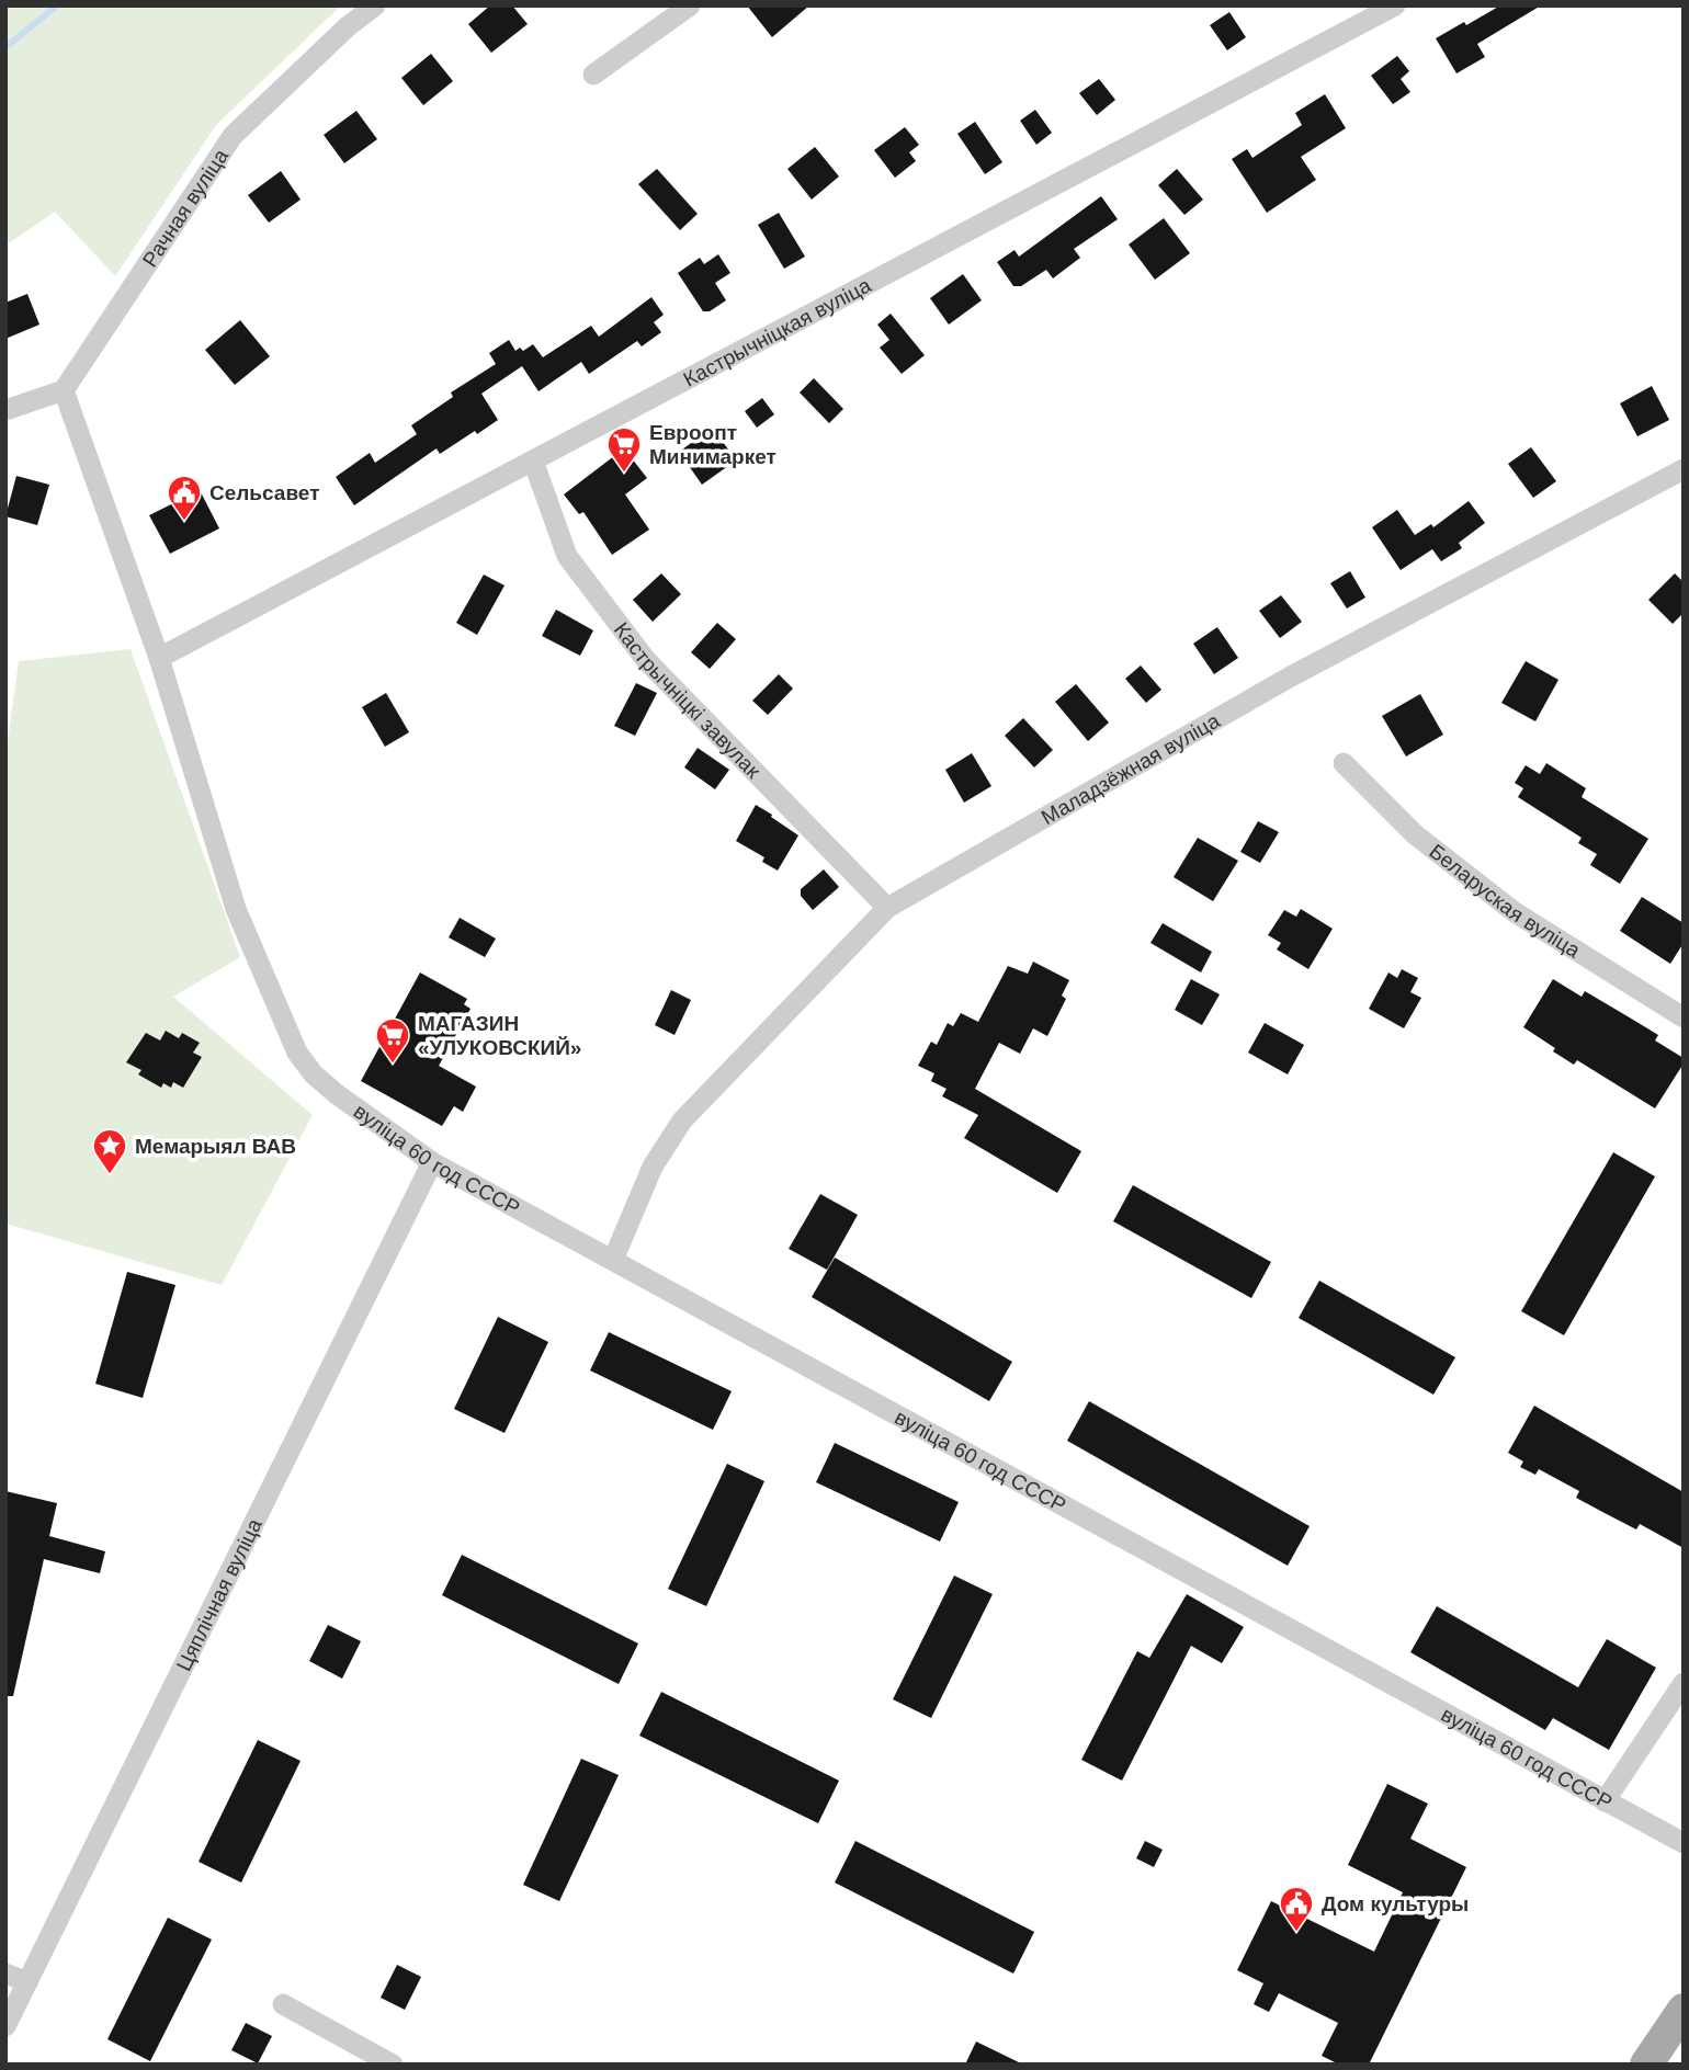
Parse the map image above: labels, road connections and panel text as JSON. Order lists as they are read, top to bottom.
{
  "streets": {
    "street": [
      "Рачная вуліца",
      "Кастрычніцкая вуліца",
      "Кастрычніцкі завулак",
      "Маладзёжная вуліца",
      "Беларуская вуліца",
      "вуліца 60 год СССР",
      "Цяплічная вуліца"
    ]
  },
  "crossings": [
    ["Рачная вуліца", "вуліца 60 год СССР"],
    ["Кастрычніцкая вуліца", "Кастрычніцкі завулак"],
    ["Кастрычніцкая вуліца", "вуліца 60 год СССР"],
    ["Кастрычніцкі завулак", "Маладзёжная вуліца"],
    ["Маладзёжная вуліца", "вуліца 60 год СССР"],
    ["вуліца 60 год СССР", "Цяплічная вуліца"]
  ],
  "places": {
    "supermarket": ["Евроопт Минимаркет", "МАГАЗИН «УЛУКОВСКИЙ»"],
    "public building": ["Сельсавет", "Дом культуры"],
    "place": ["Мемарыял ВАВ"]
  }
}
